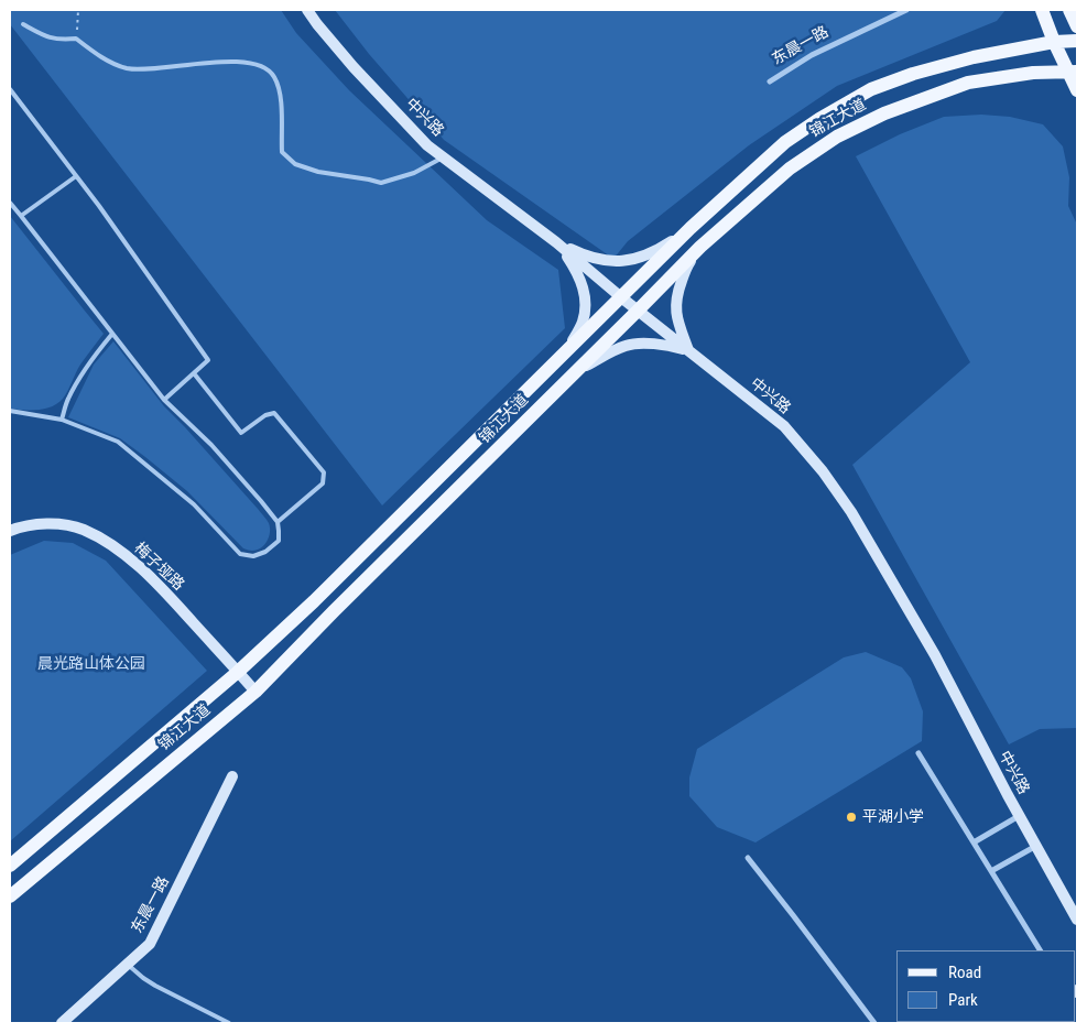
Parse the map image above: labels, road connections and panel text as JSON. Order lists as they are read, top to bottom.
{
  "streets": {
    "main road": [
      "东晨一路",
      "中兴路",
      "锦江大道",
      "梅子垭路"
    ]
  },
  "crossings": [
    ["中兴路", "锦江大道"],
    ["锦江大道", "梅子垭路"]
  ],
  "parks": ["晨光路山体公园"],
  "places": ["平湖小学"],
  "legend": ["Road", "Park"]
}
